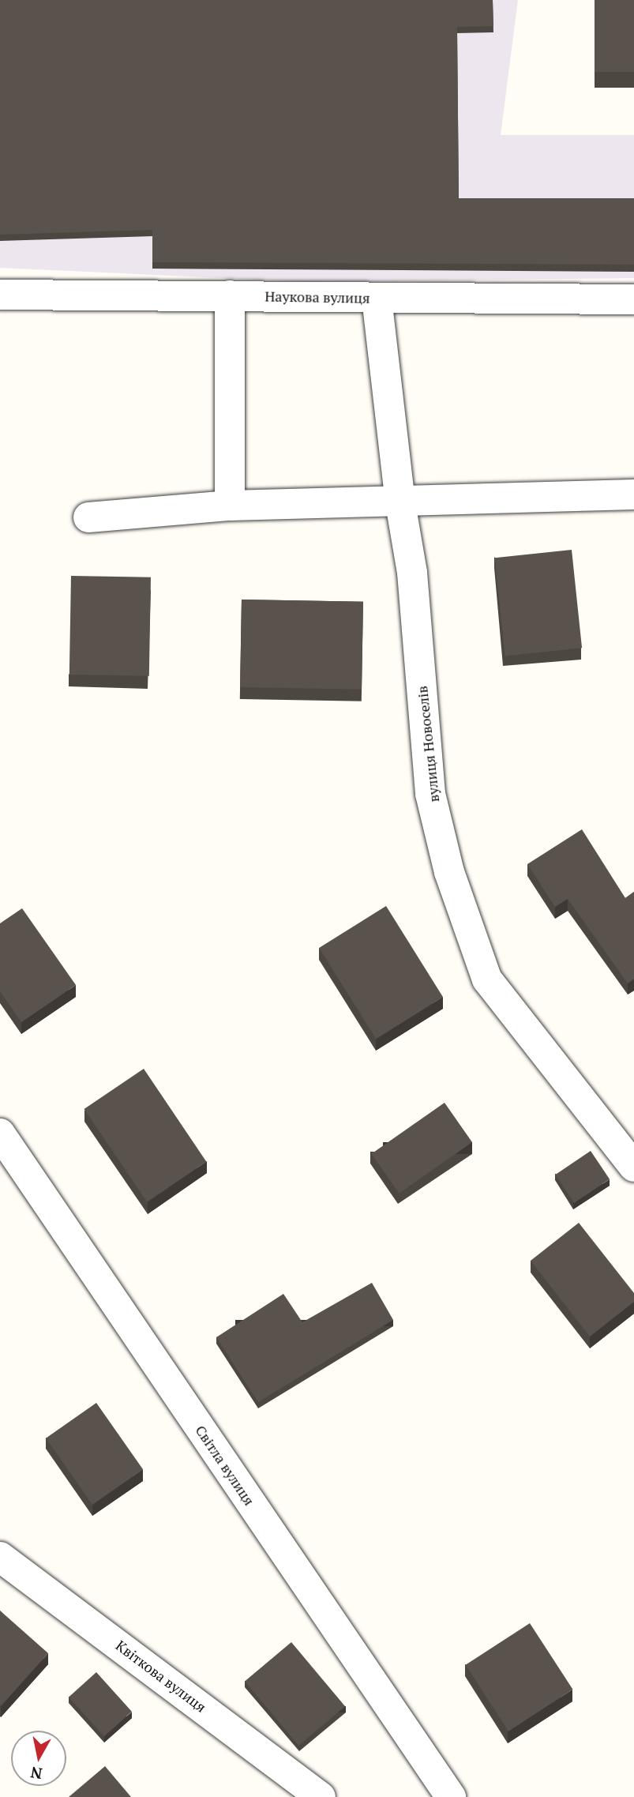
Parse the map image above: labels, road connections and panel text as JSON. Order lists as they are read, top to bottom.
{
  "streets": {
    "street": [
      "Наукова вулиця",
      "вулиця Новоселів",
      "Світла вулиця",
      "Квіткова вулиця"
    ]
  },
  "crossings": [
    ["Наукова вулиця", "вулиця Новоселів"]
  ],
  "north": "bottom"
}
